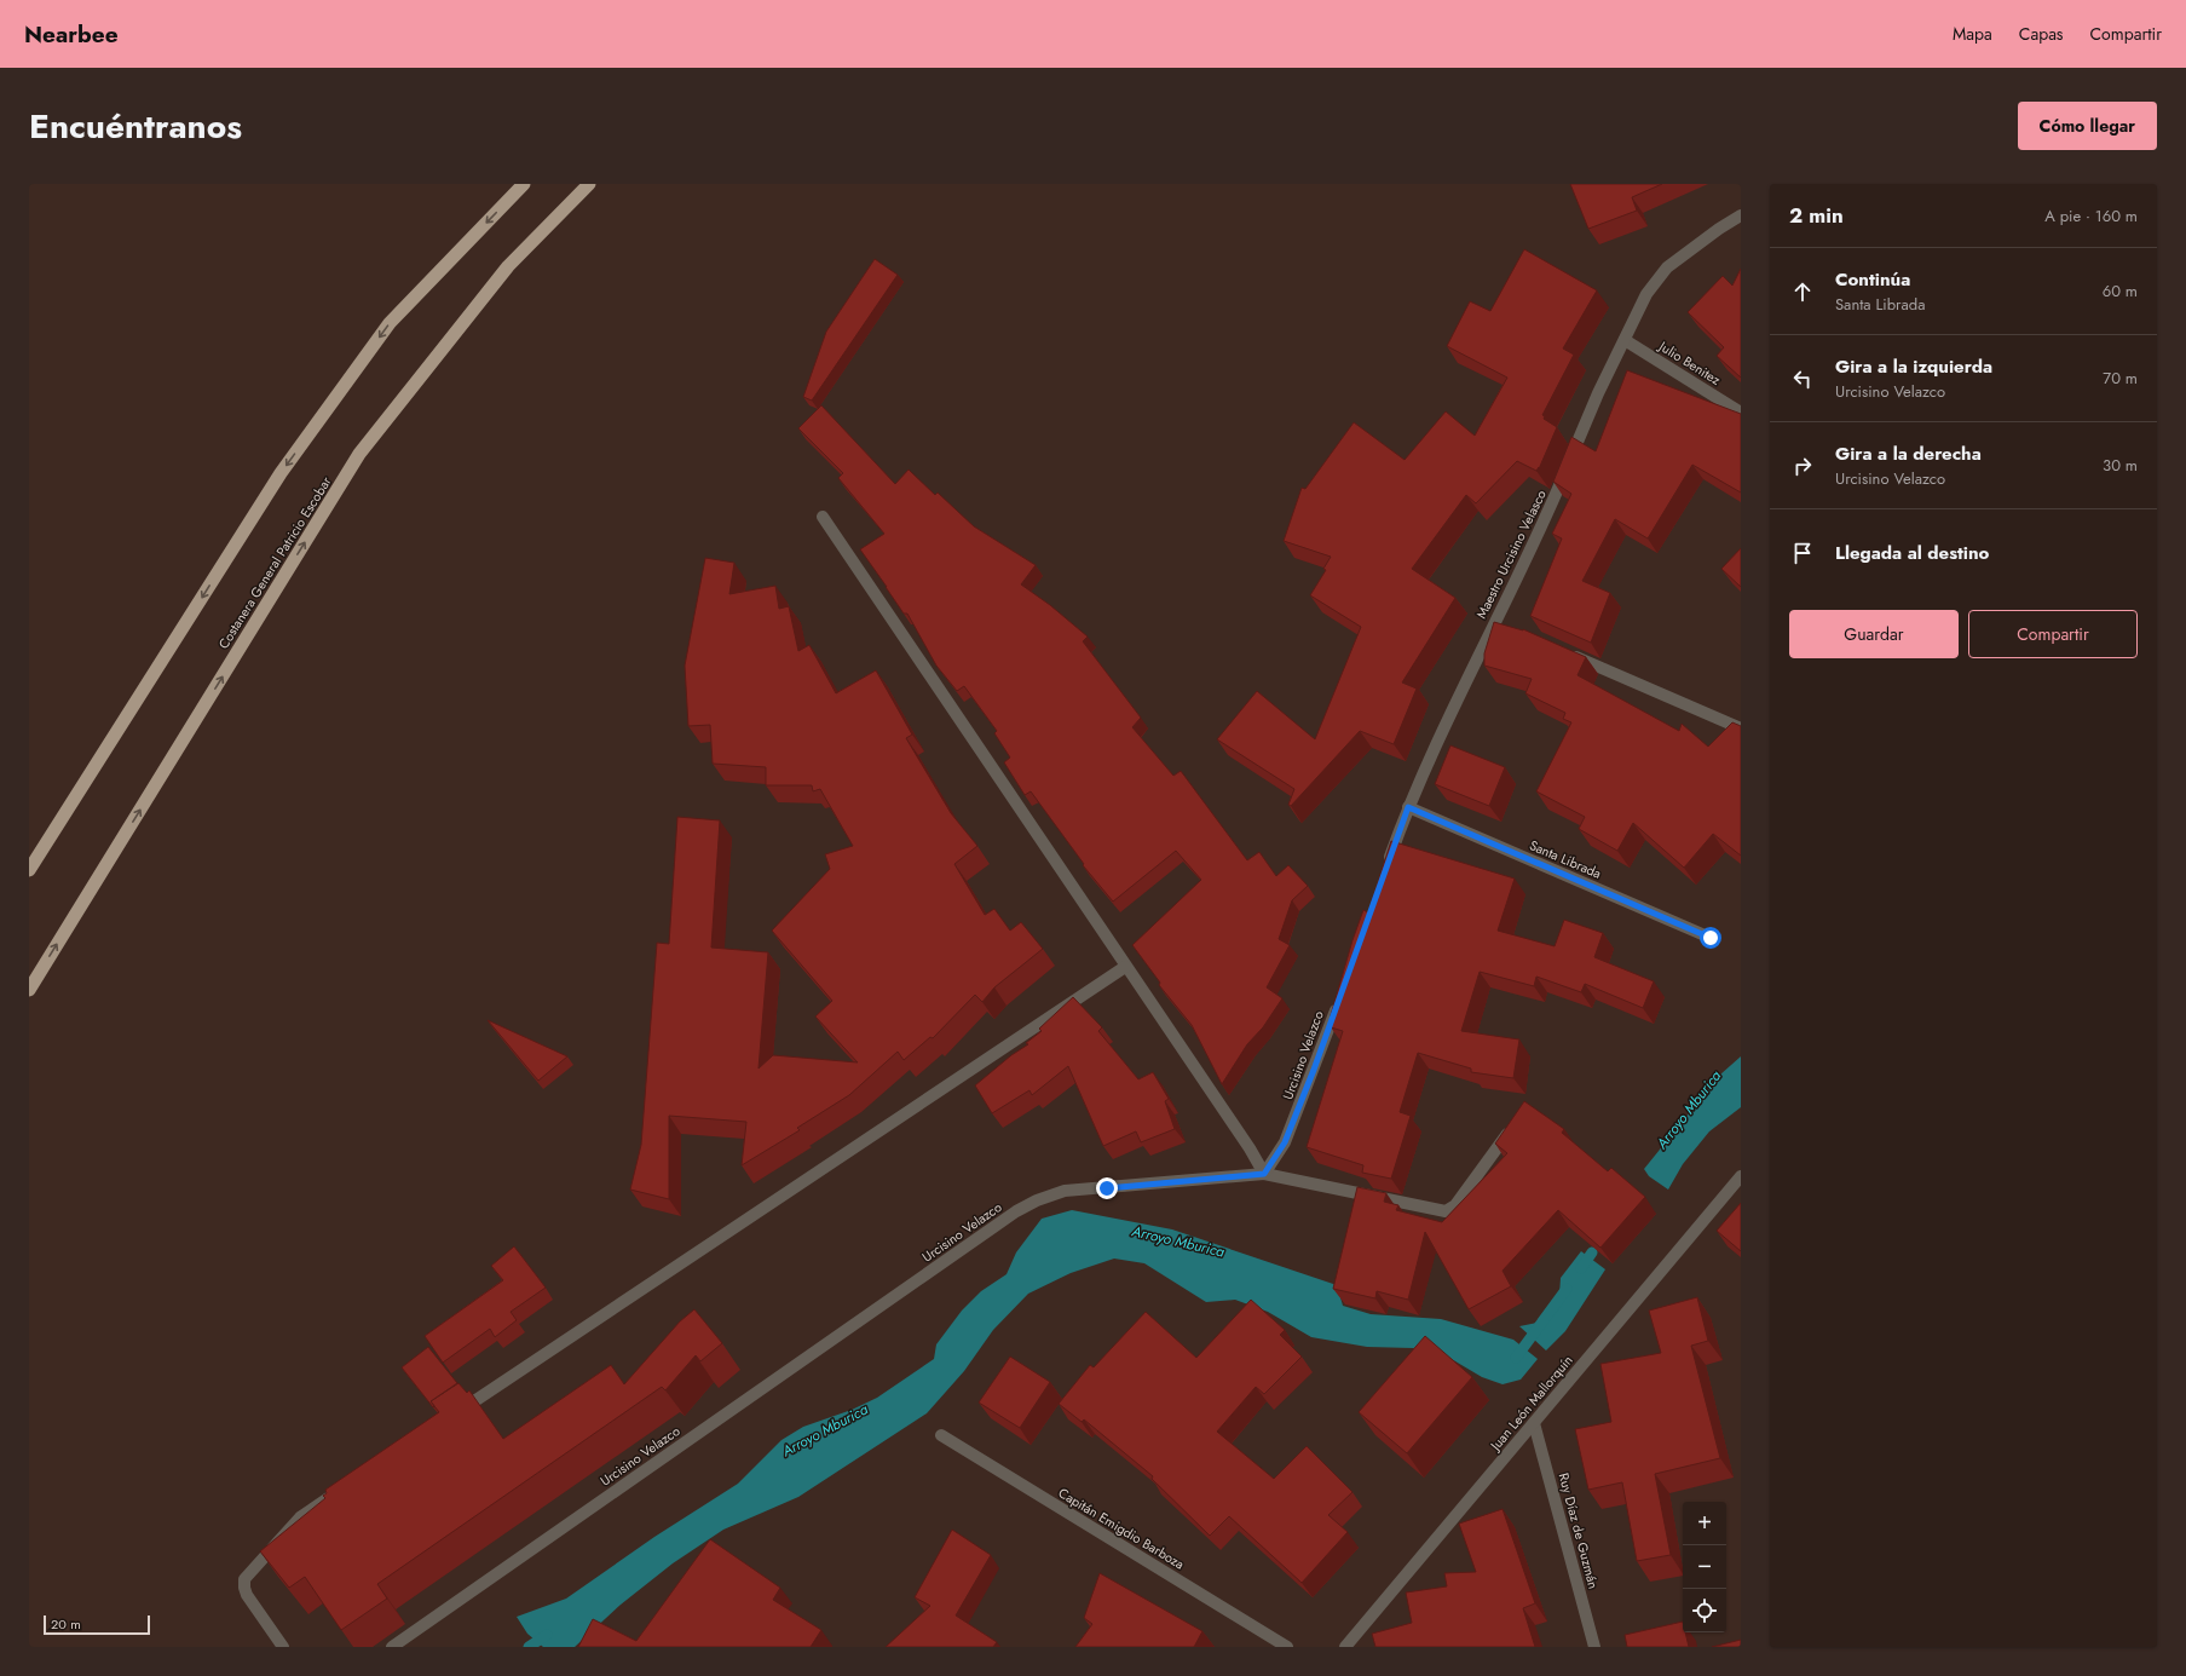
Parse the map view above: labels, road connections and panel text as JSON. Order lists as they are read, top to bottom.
{
  "streets": {
    "highway": ["Costanera General Patricio Escobar"],
    "street": [
      "Julio Benitez",
      "Maestro Urcisino Velasco",
      "Santa Librada",
      "Urcisino Velazco",
      "Juan León Mallorquín",
      "Capitán Emigdio Barboza",
      "Ruy Díaz de Guzmán"
    ]
  },
  "crossings": [
    ["Julio Benitez", "Maestro Urcisino Velasco"],
    ["Maestro Urcisino Velasco", "Santa Librada"],
    ["Juan León Mallorquín", "Ruy Díaz de Guzmán"]
  ],
  "water": ["Arroyo Mburica"],
  "scale_bar": "20 m",
  "page": {
    "header": "Nearbee",
    "nav": ["Mapa", "Capas", "Compartir"],
    "title": "Encuéntranos",
    "buttons": [
      "Cómo llegar",
      ["Guardar", "Compartir"]
    ],
    "heading": ["2 min", "A pie · 160 m"],
    "list": [
      ["Continúa", "Santa Librada", "60 m"],
      ["Gira a la izquierda", "Urcisino Velazco", "70 m"],
      ["Gira a la derecha", "Urcisino Velazco", "30 m"],
      "Llegada al destino"
    ],
    "map_buttons": ["+", "−"],
    "scale": "20 m"
  }
}
